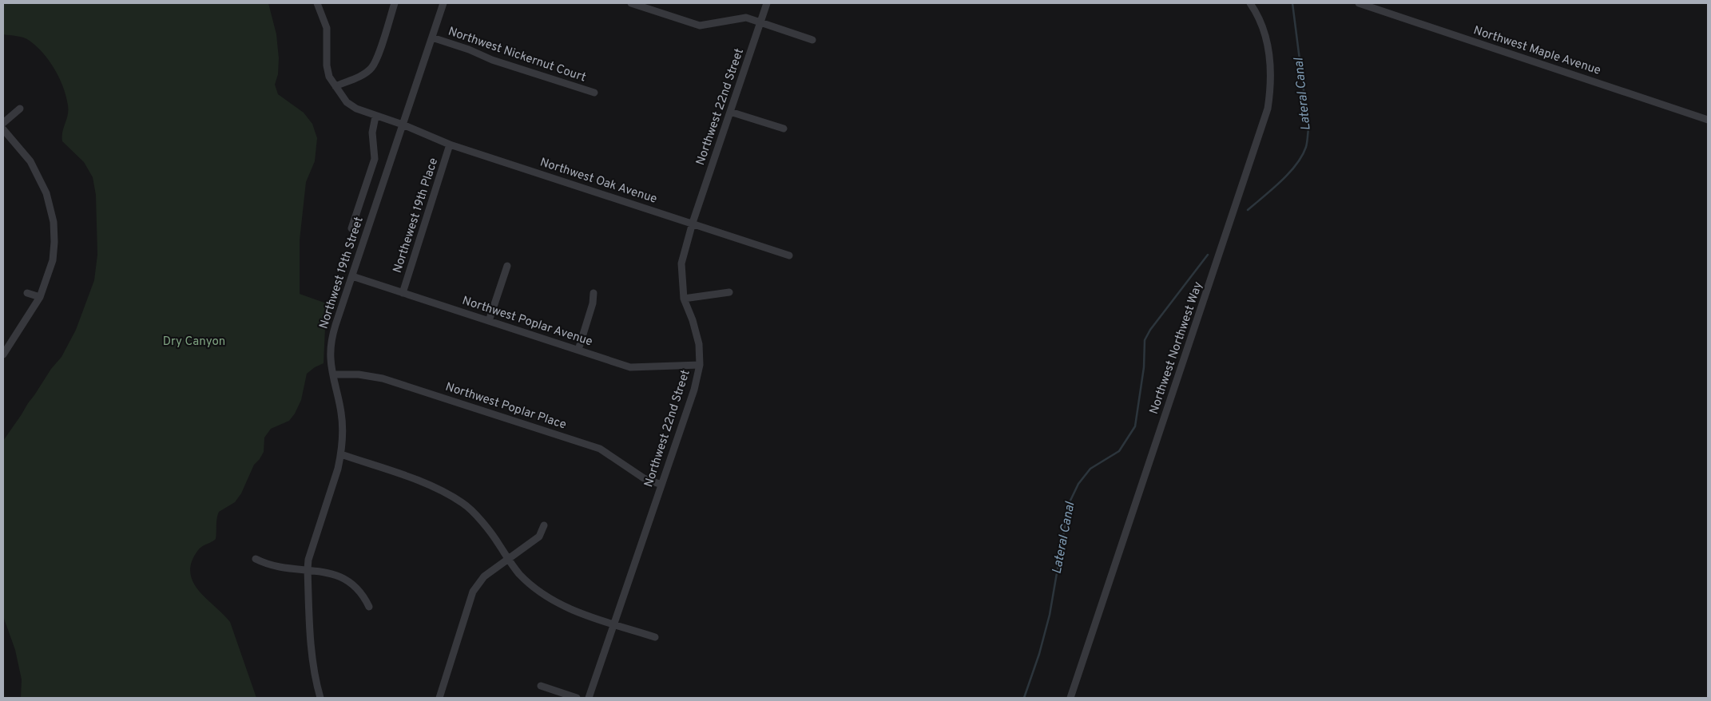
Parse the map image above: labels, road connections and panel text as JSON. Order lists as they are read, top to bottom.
{
  "streets": {
    "street": [
      "Northwest Maple Avenue",
      "Northwest Nickernut Court",
      "Northwest 22nd Street",
      "Northwest Oak Avenue",
      "Northewest 19th Place",
      "Northwest 19th Street",
      "Northwest Poplar Avenue",
      "Northwest Northwest Way",
      "Northwest Poplar Place"
    ]
  },
  "crossings": [
    ["Northwest Nickernut Court", "Northwest 19th Street"],
    ["Northwest 22nd Street", "Northwest Oak Avenue"],
    ["Northwest 22nd Street", "Northwest Poplar Avenue"],
    ["Northwest 22nd Street", "Northwest Poplar Place"],
    ["Northwest Oak Avenue", "Northewest 19th Place"],
    ["Northwest Oak Avenue", "Northwest 19th Street"],
    ["Northewest 19th Place", "Northwest Poplar Avenue"],
    ["Northwest 19th Street", "Northwest Poplar Avenue"],
    ["Northwest 19th Street", "Northwest Poplar Place"]
  ],
  "water": ["Lateral Canal"],
  "parks": ["Dry Canyon"]
}
